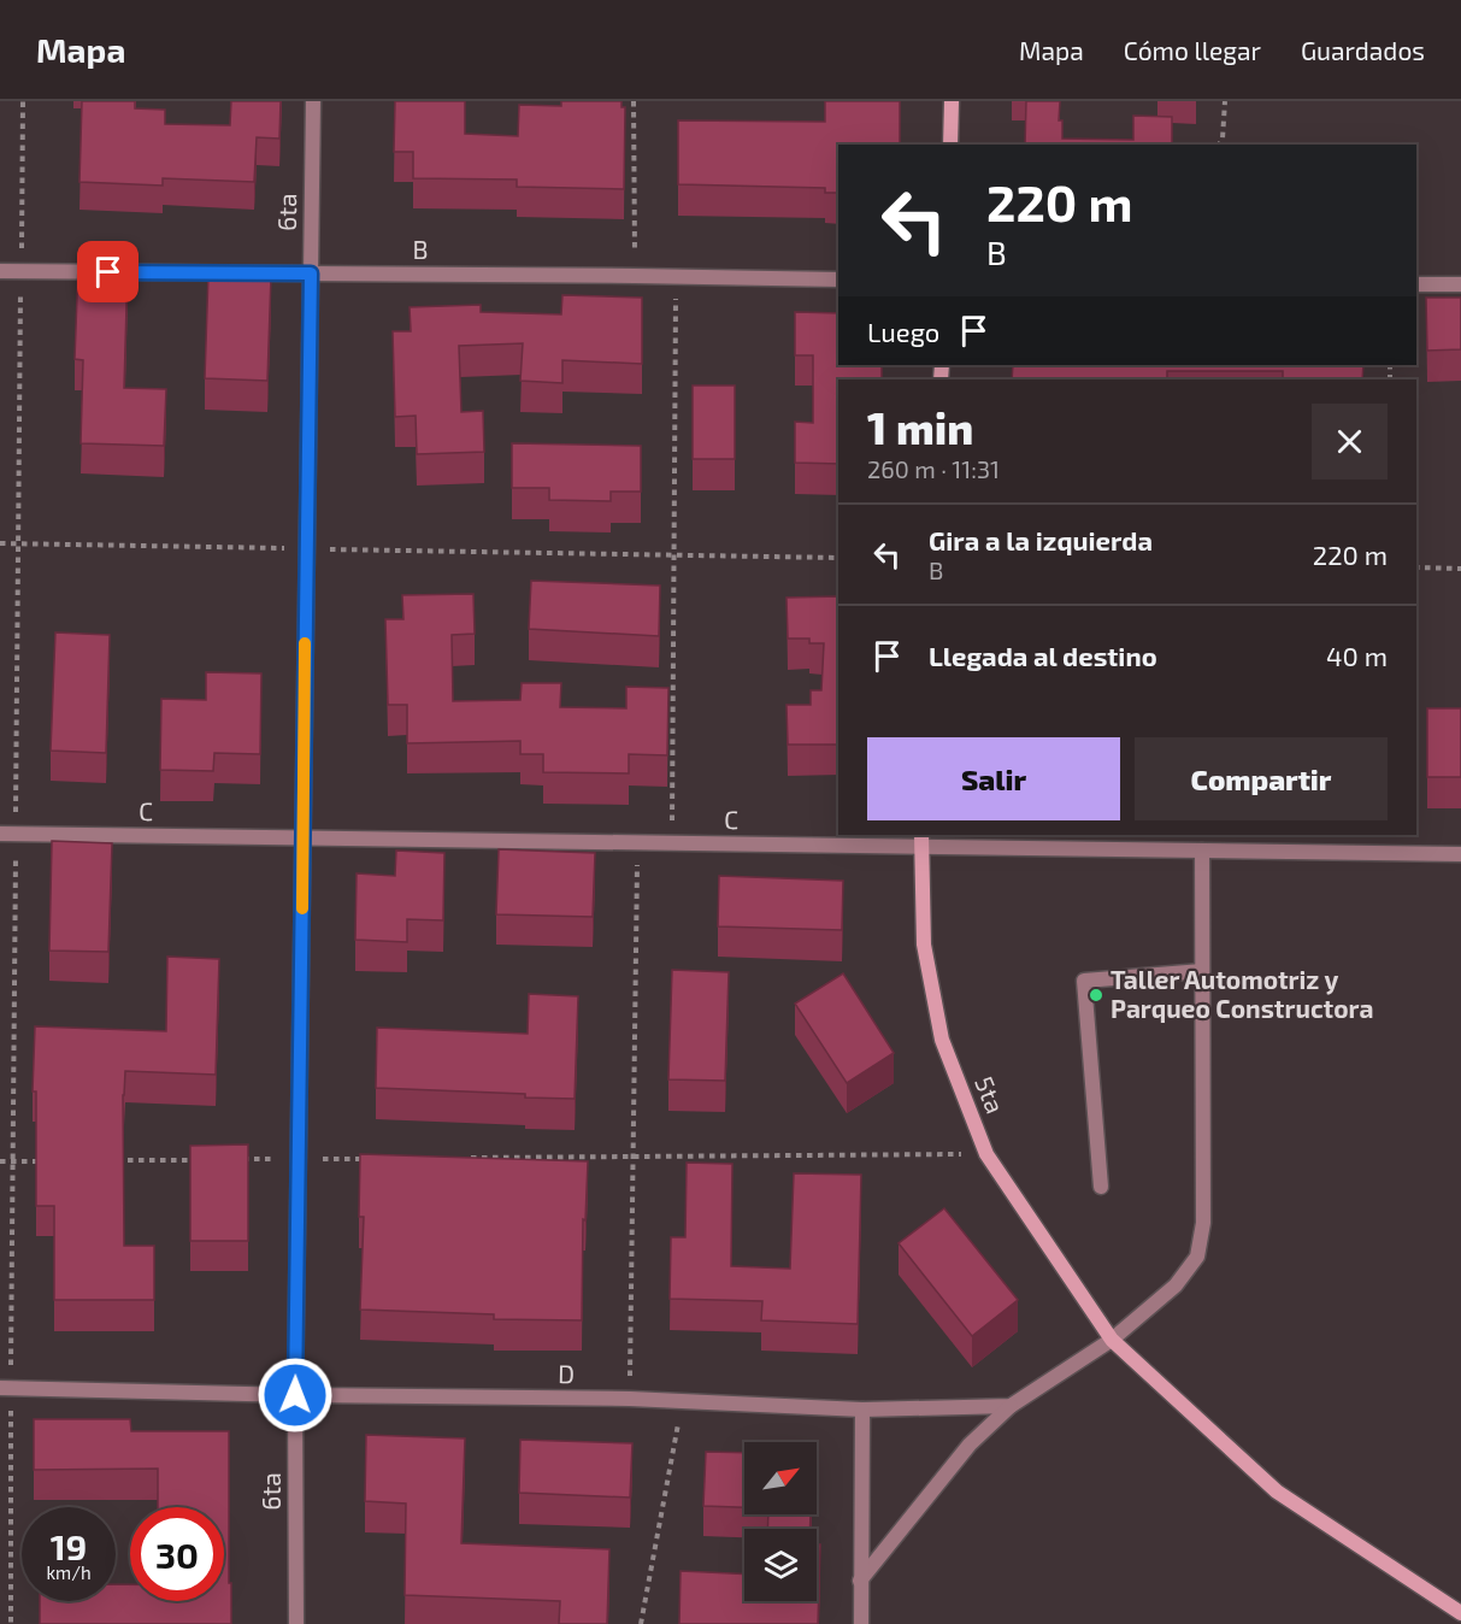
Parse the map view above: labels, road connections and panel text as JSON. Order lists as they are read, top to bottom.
{
  "streets": {
    "street": [
      "6ta",
      "B",
      "C",
      "5ta",
      "D"
    ]
  },
  "crossings": [
    ["6ta", "B"],
    ["6ta", "C"],
    ["6ta", "D"],
    ["C", "5ta"]
  ],
  "places": ["Taller Automotriz y Parqueo Constructora"],
  "north": "top right",
  "page": {
    "header": "Mapa",
    "nav": ["Mapa", "Cómo llegar", "Guardados"],
    "turn": ["220 m", "B"],
    "then": "Luego",
    "heading": ["1 min", "260 m · 11:31"],
    "list": [
      {
        "name": "Gira a la izquierda",
        "note": "B",
        "value": "220 m"
      },
      {
        "name": "Llegada al destino",
        "value": "40 m"
      }
    ],
    "buttons": ["Salir", "Compartir"],
    "speed": "19 km/h",
    "limit": "30"
  }
}
